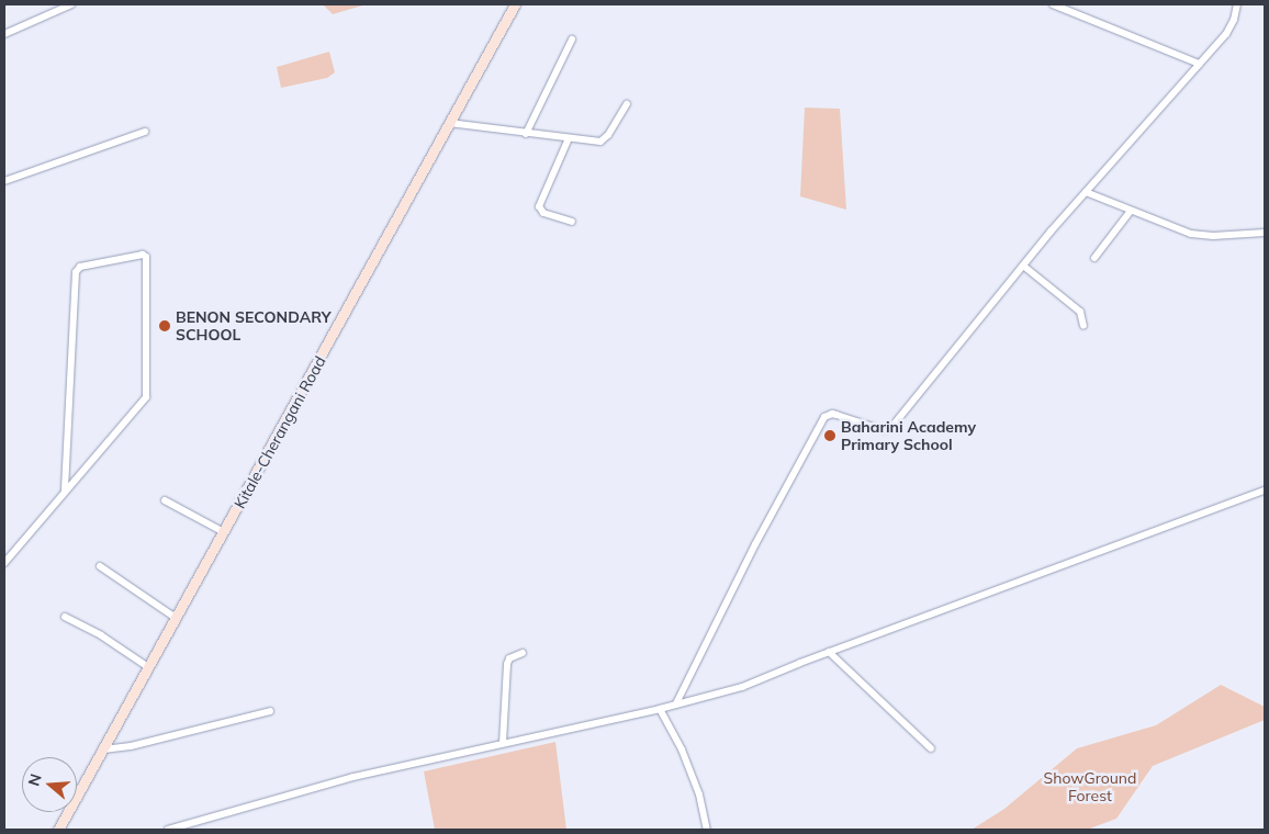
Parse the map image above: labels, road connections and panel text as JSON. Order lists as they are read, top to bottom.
{
  "streets": {
    "main road": ["Kitale-Cherangani Road"]
  },
  "parks": ["ShowGround Forest"],
  "places": ["BENON SECONDARY SCHOOL", "Baharini Academy Primary School"],
  "north": "left"
}
